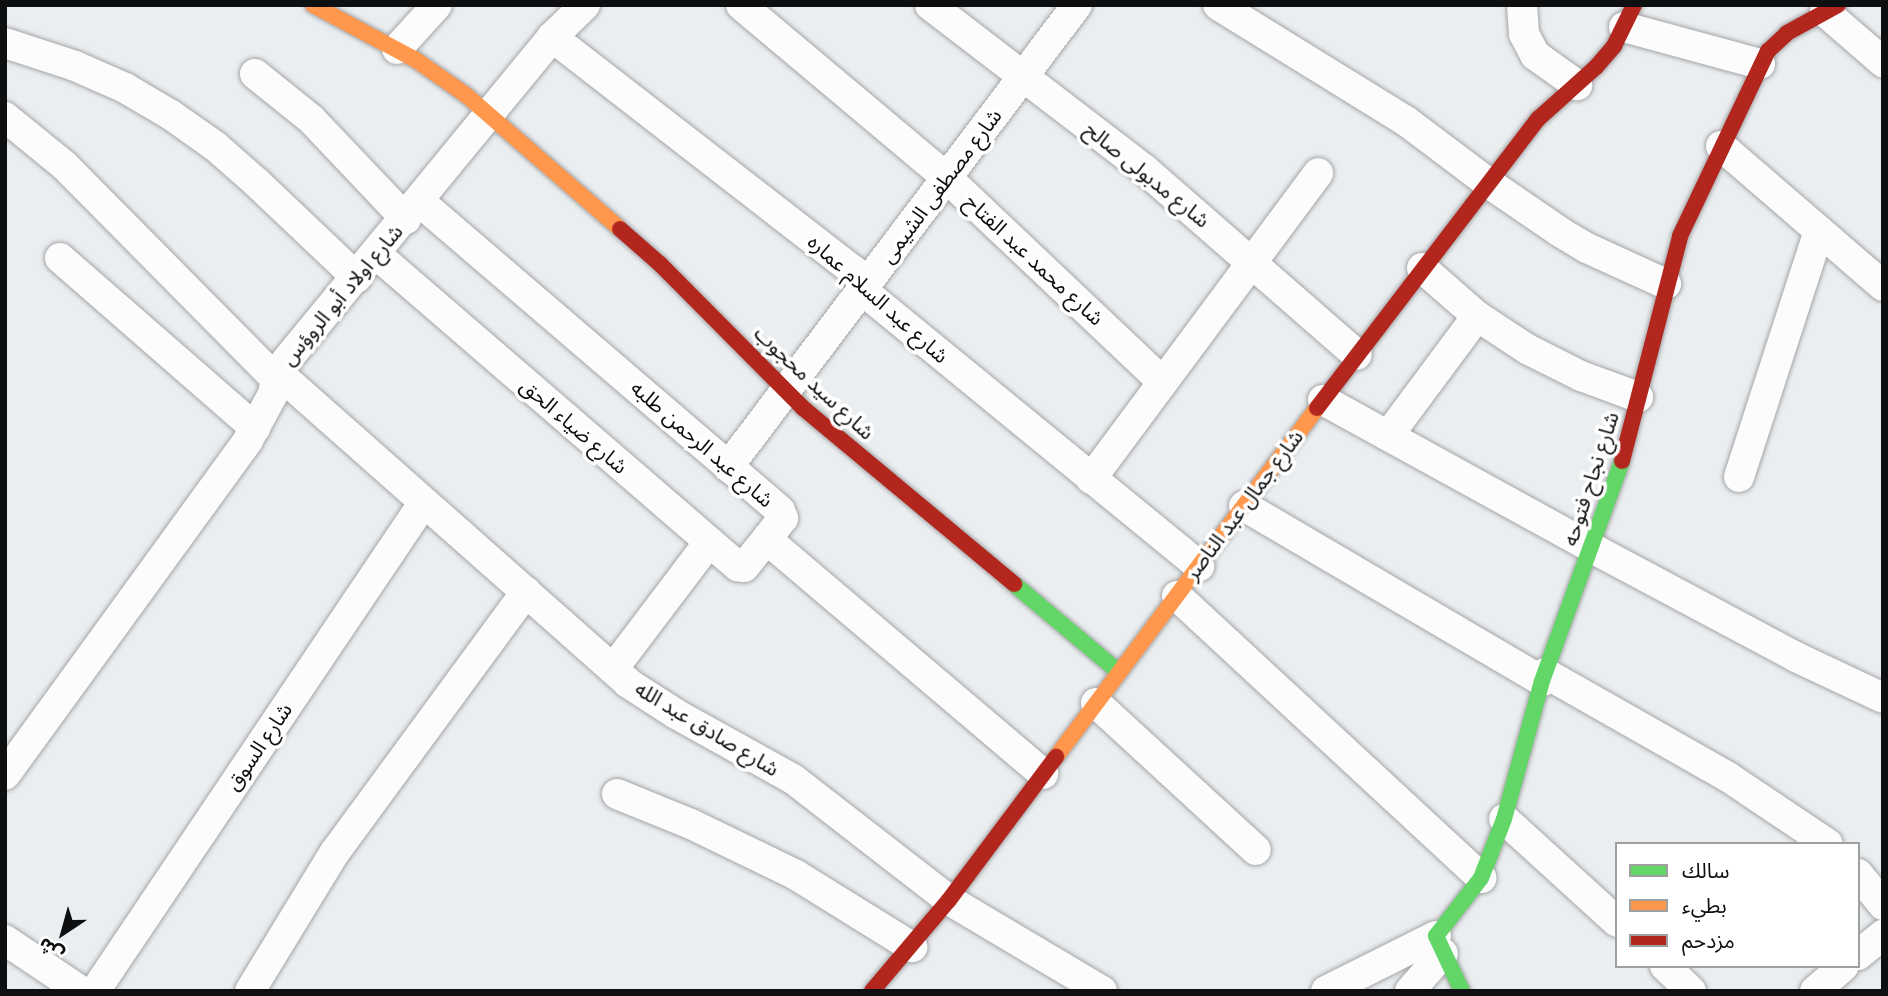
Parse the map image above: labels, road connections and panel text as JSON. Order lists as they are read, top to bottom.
{
  "streets": {
    "street": [
      "شارع مدبولى صالح",
      "شارع مصطفى الشيمى",
      "شارع محمد عبد الفتاح",
      "شارع اولاد أبو الروؤس",
      "شارع عبد السلام عماره",
      "شارع سيد محجوب",
      "شارع ضياء الحق",
      "شارع عبد الرحمن طلبه",
      "شارع نجاح فتوحه",
      "شارع جمال عبد الناصر",
      "شارع صادق عبد الله",
      "شارع السوق"
    ]
  },
  "crossings": [
    ["شارع مدبولى صالح", "شارع مصطفى الشيمى"],
    ["شارع مدبولى صالح", "شارع جمال عبد الناصر"],
    ["شارع مصطفى الشيمى", "شارع محمد عبد الفتاح"],
    ["شارع مصطفى الشيمى", "شارع عبد السلام عماره"],
    ["شارع مصطفى الشيمى", "شارع سيد محجوب"],
    ["شارع مصطفى الشيمى", "شارع عبد الرحمن طلبه"],
    ["شارع اولاد أبو الروؤس", "شارع عبد السلام عماره"],
    ["شارع اولاد أبو الروؤس", "شارع سيد محجوب"],
    ["شارع اولاد أبو الروؤس", "شارع ضياء الحق"],
    ["شارع اولاد أبو الروؤس", "شارع عبد الرحمن طلبه"],
    ["شارع اولاد أبو الروؤس", "شارع صادق عبد الله"],
    ["شارع عبد السلام عماره", "شارع جمال عبد الناصر"],
    ["شارع سيد محجوب", "شارع جمال عبد الناصر"],
    ["شارع ضياء الحق", "شارع عبد الرحمن طلبه"],
    ["شارع عبد الرحمن طلبه", "شارع جمال عبد الناصر"],
    ["شارع نجاح فتوحه", "شارع جمال عبد الناصر"],
    ["شارع جمال عبد الناصر", "شارع صادق عبد الله"],
    ["شارع صادق عبد الله", "شارع السوق"]
  ],
  "legend": ["سالك", "بطيء", "مزدحم"],
  "north": "bottom left"
}
